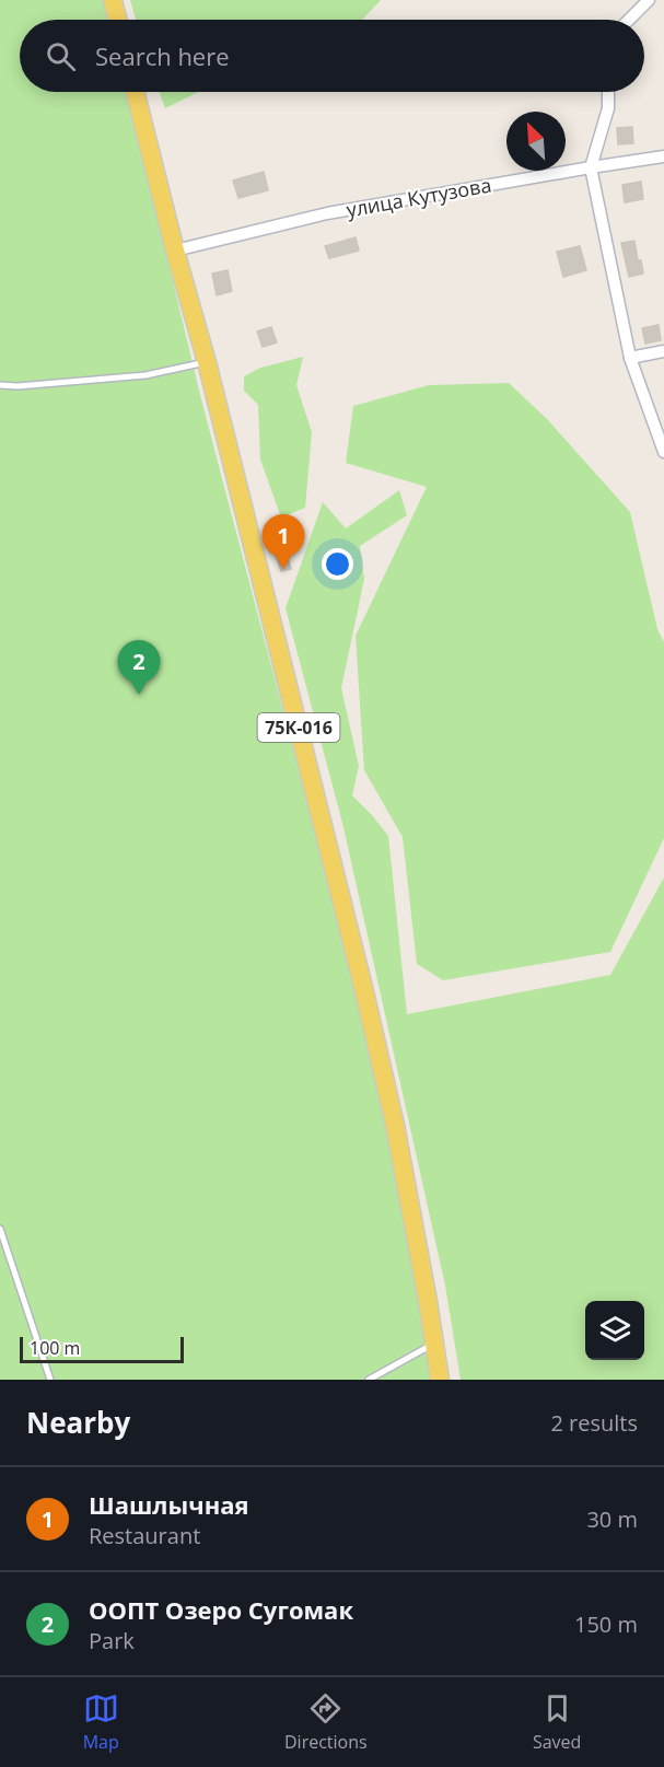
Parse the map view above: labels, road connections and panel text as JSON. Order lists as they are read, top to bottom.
{
  "streets": {
    "main road": ["75К-016"],
    "street": ["улица Кутузова"]
  },
  "crossings": [
    ["улица Кутузова", "75К-016"]
  ],
  "scale_bar": "100 m",
  "north": "top left",
  "page": {
    "search": "Search here",
    "pins": ["1", "2"],
    "scale": "100 m",
    "heading": ["Nearby", "2 results"],
    "list": [
      {
        "mark": "1",
        "name": "Шашлычная",
        "note": "Restaurant",
        "value": "30 m"
      },
      {
        "mark": "2",
        "name": "ООПТ Озеро Сугомак",
        "note": "Park",
        "value": "150 m"
      }
    ],
    "nav": ["Map", "Directions", "Saved"]
  }
}
